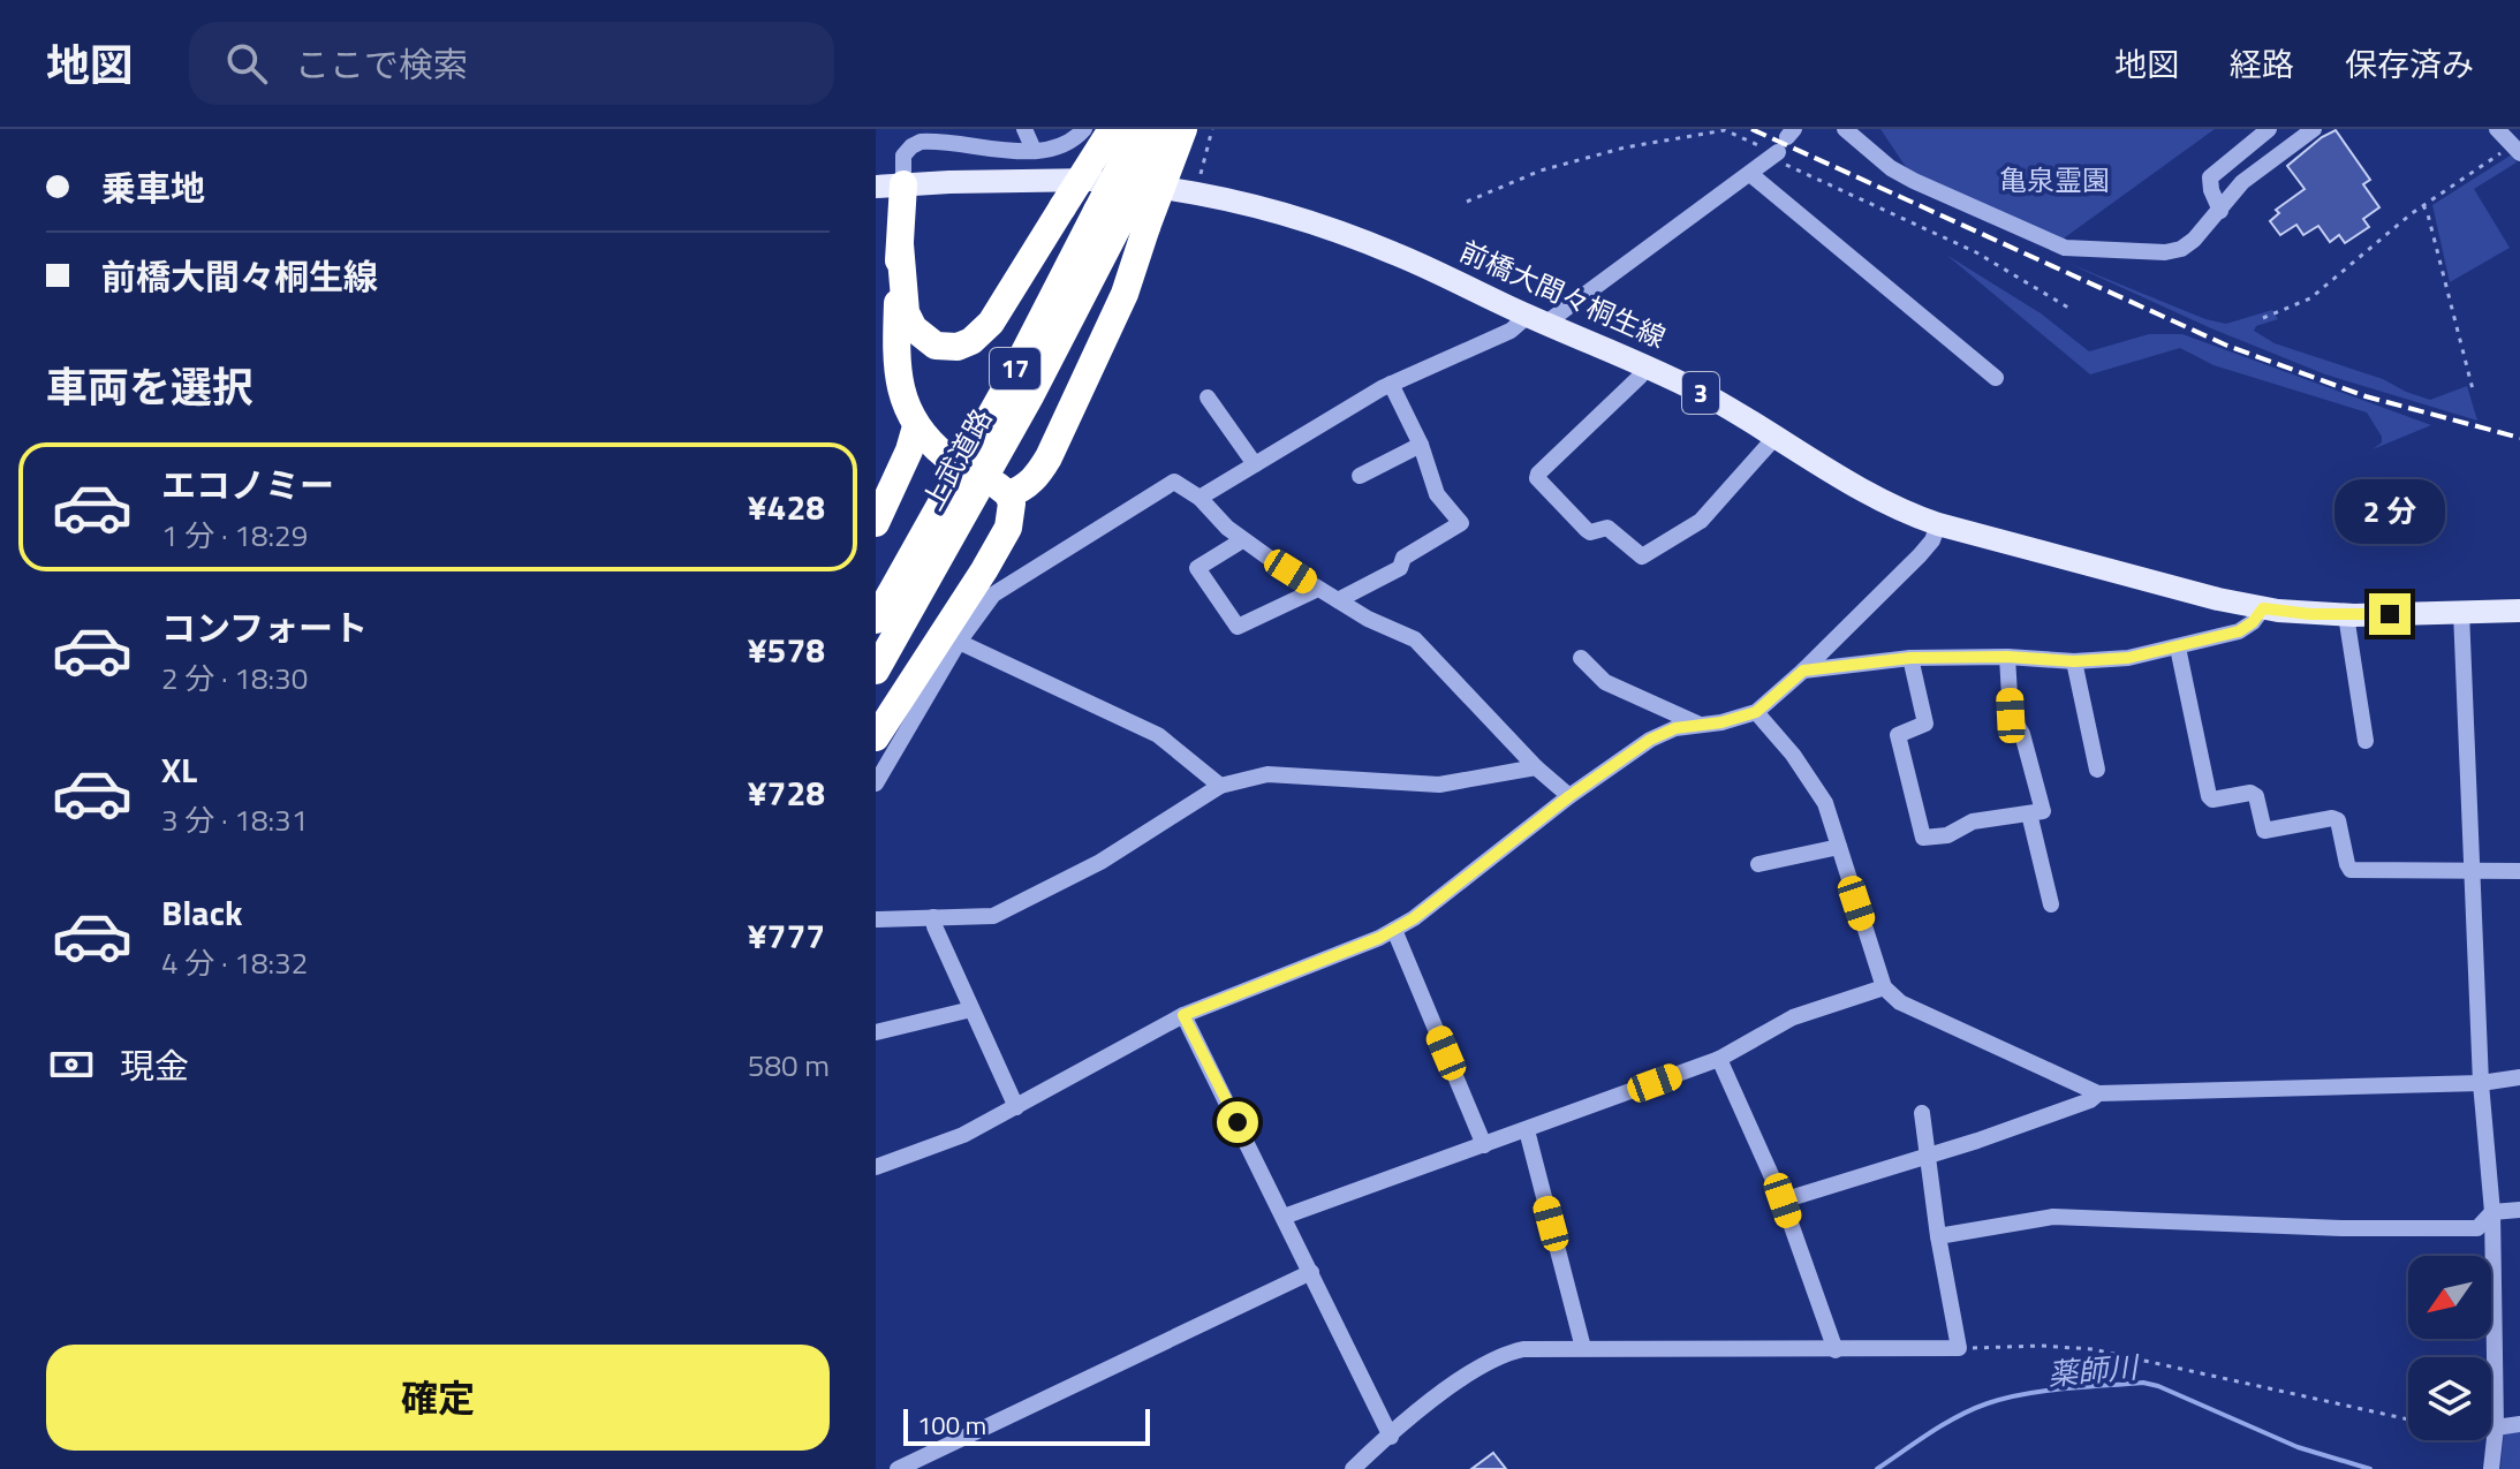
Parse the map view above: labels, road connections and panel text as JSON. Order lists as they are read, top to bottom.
{
  "streets": {
    "highway": ["17", "上武道路"],
    "main road": ["前橋大間々桐生線", "3"]
  },
  "water": ["薬師川"],
  "parks": ["亀泉霊園"],
  "scale_bar": "100 m",
  "north": "bottom left",
  "page": {
    "header": "地図",
    "search": "ここで検索",
    "nav": ["地図", "経路", "保存済み"],
    "banner": ["乗車地", "前橋大間々桐生線"],
    "heading": "車両を選択",
    "list": [
      {
        "name": "エコノミー",
        "note": "1 分 · 18:29",
        "value": "¥428"
      },
      {
        "name": "コンフォート",
        "note": "2 分 · 18:30",
        "value": "¥578"
      },
      {
        "name": "XL",
        "note": "3 分 · 18:31",
        "value": "¥728"
      },
      {
        "name": "Black",
        "note": "4 分 · 18:32",
        "value": "¥777"
      }
    ],
    "bubble": "2 分",
    "pay": ["現金", "580 m"],
    "buttons": "確定",
    "scale": "100 m"
  }
}
